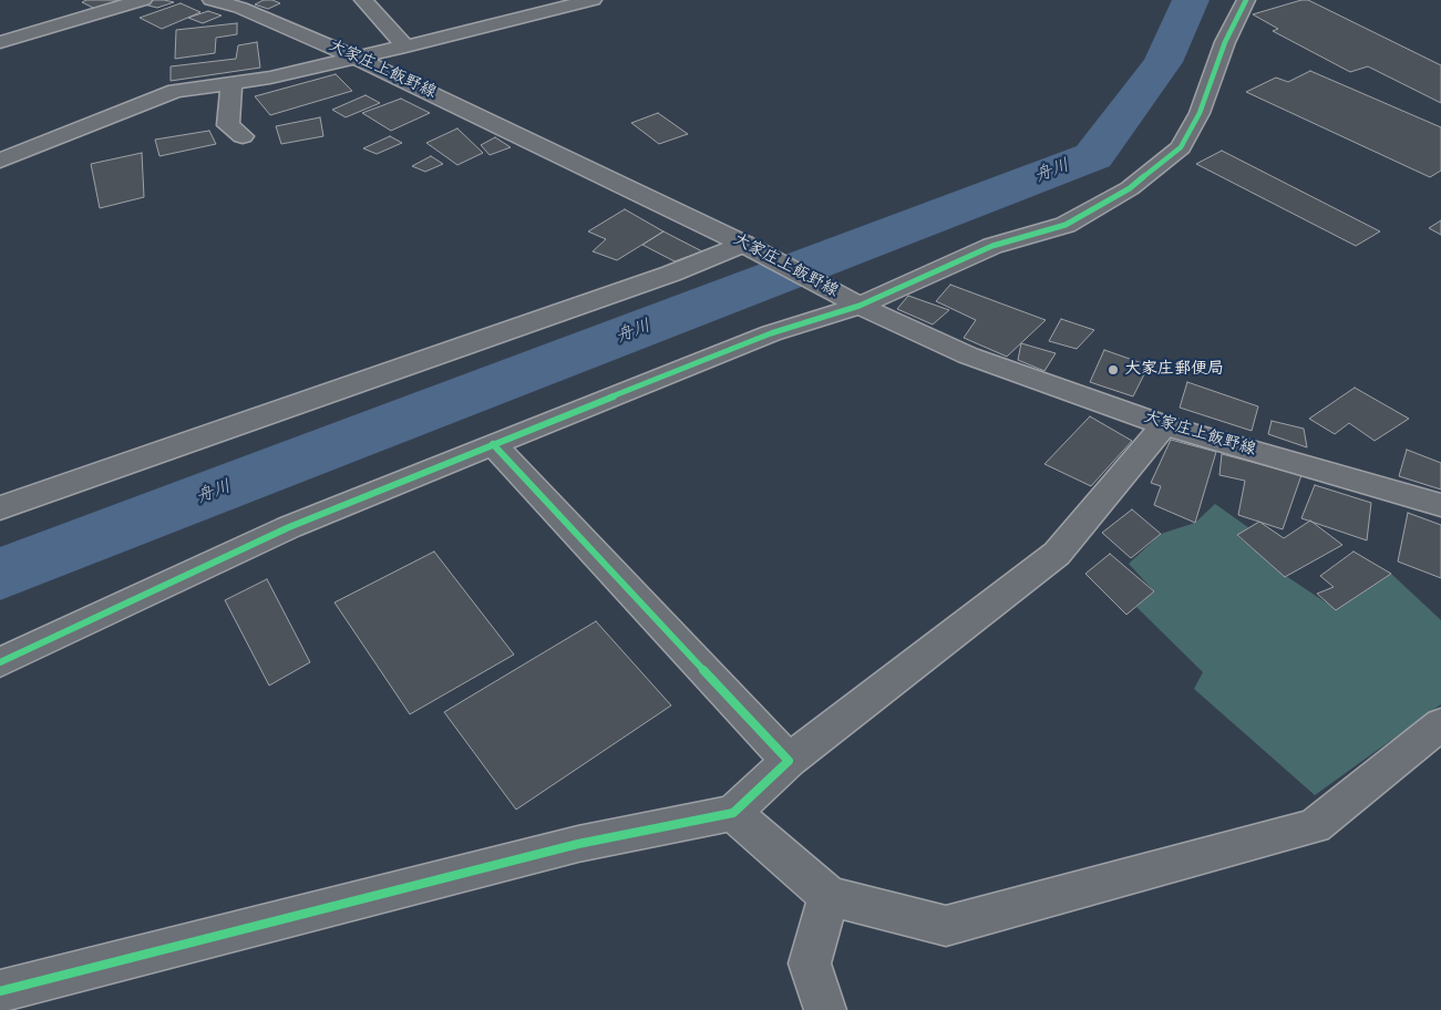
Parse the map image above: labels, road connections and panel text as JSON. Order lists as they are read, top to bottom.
{
  "streets": {
    "street": ["大家庄上飯野線"]
  },
  "water": ["舟川"],
  "places": ["大家庄郵便局"]
}
